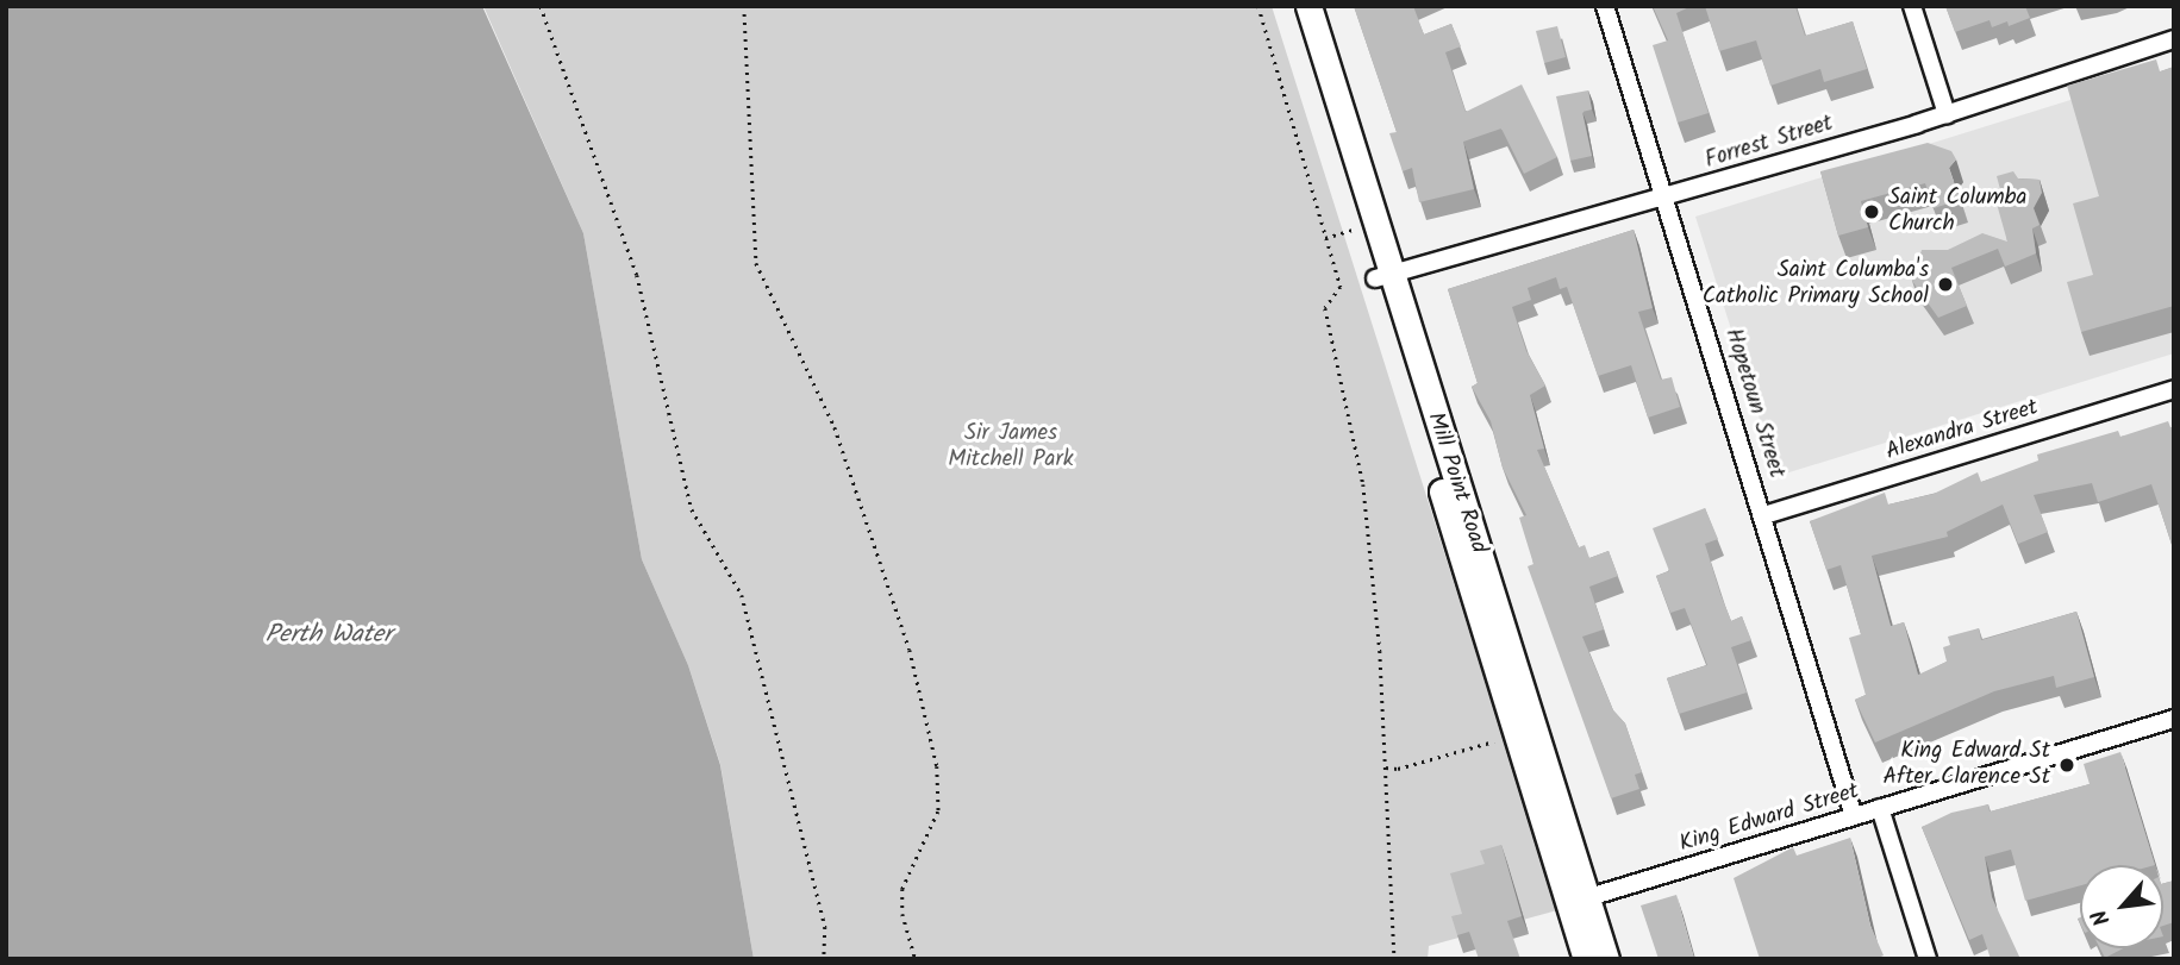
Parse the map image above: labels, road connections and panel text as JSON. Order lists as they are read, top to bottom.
{
  "streets": {
    "main road": ["Mill Point Road"],
    "street": [
      "Forrest Street",
      "Hopetoun Street",
      "Alexandra Street",
      "King Edward Street"
    ]
  },
  "crossings": [
    ["Forrest Street", "Hopetoun Street"],
    ["Forrest Street", "Mill Point Road"],
    ["Hopetoun Street", "Alexandra Street"],
    ["Hopetoun Street", "King Edward Street"],
    ["Mill Point Road", "King Edward Street"]
  ],
  "water": ["Perth Water"],
  "parks": ["Sir James Mitchell Park"],
  "places": ["Saint Columba Church", "Saint Columba's Catholic Primary School", "King Edward St After Clarence St"],
  "north": "bottom left"
}
